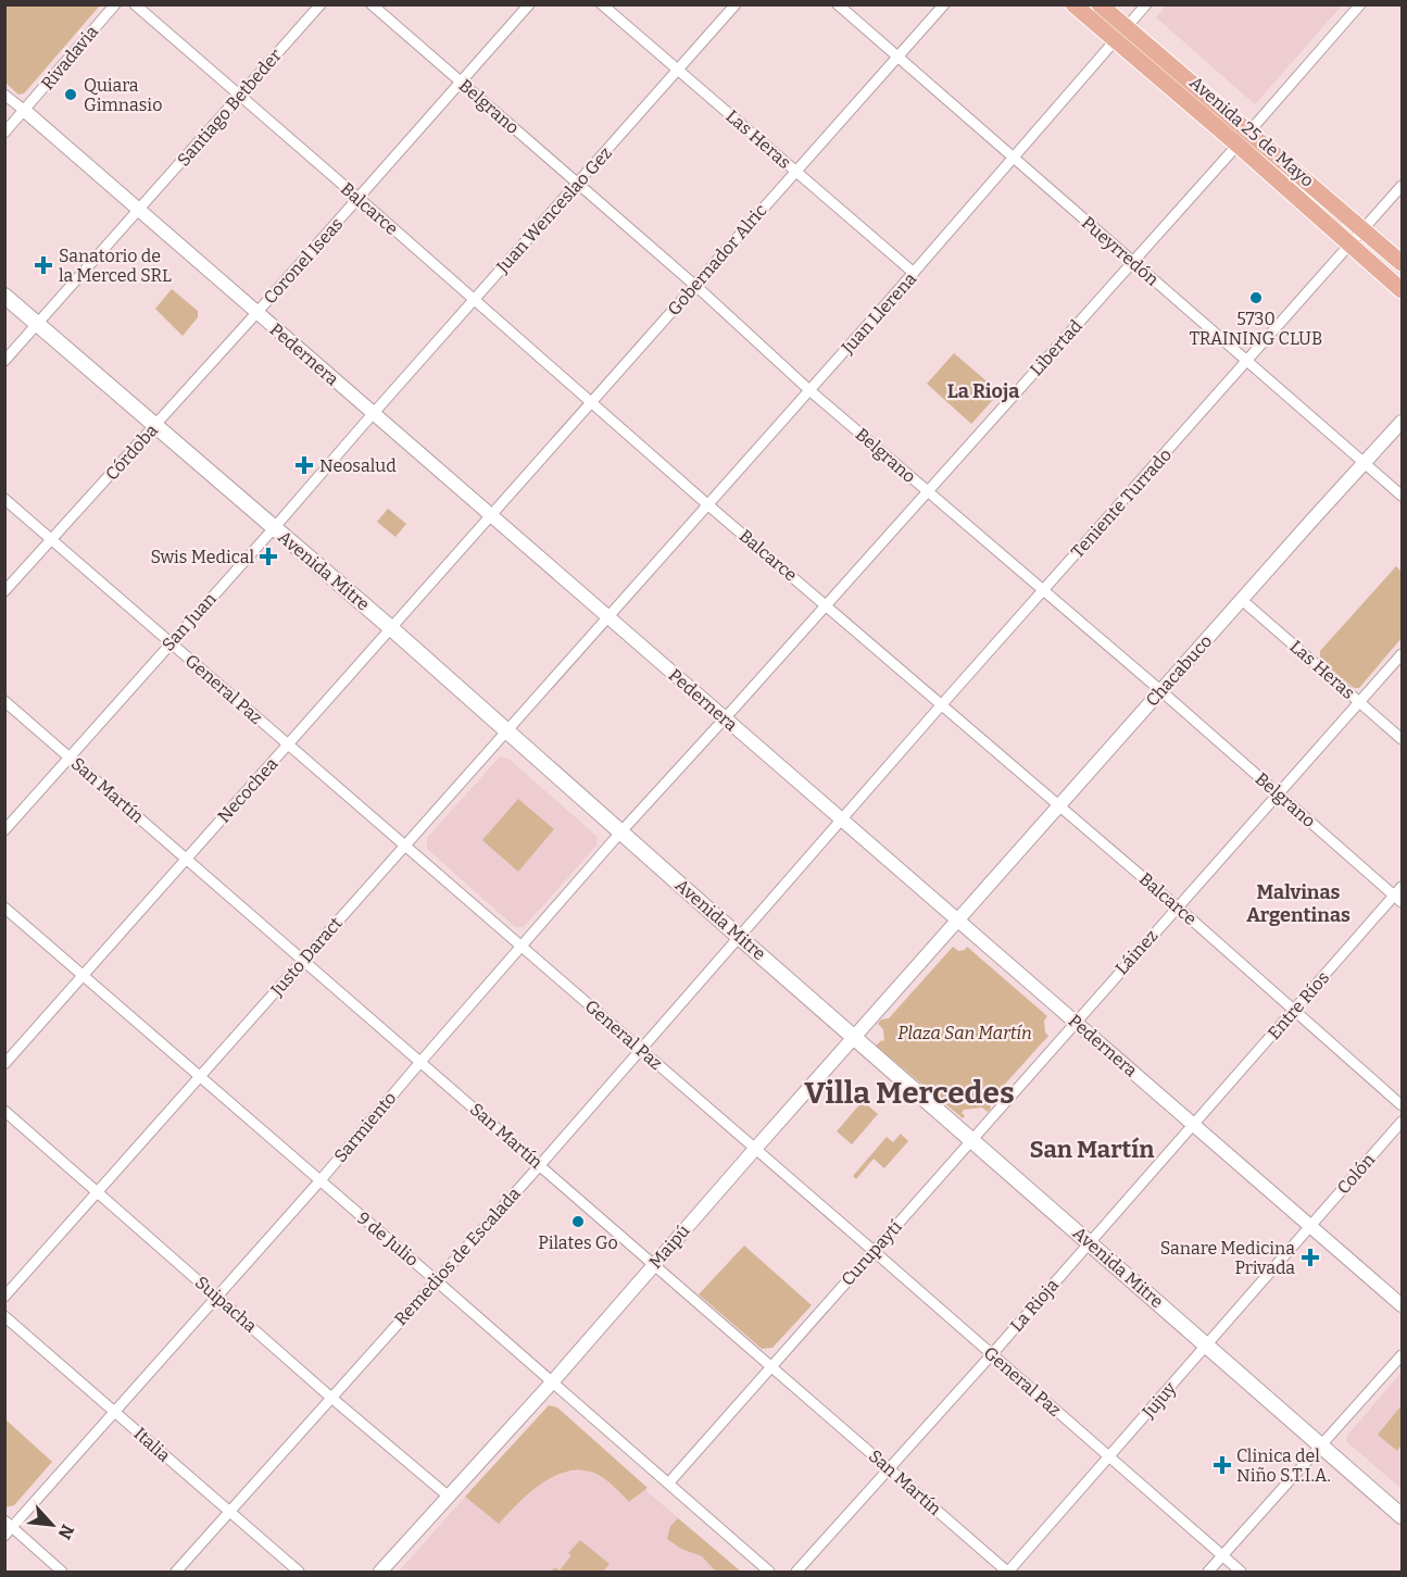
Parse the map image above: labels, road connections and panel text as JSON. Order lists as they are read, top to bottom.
{
  "streets": {
    "main road": ["Avenida 25 de Mayo", "Avenida Mitre"],
    "street": [
      "Rivadavia",
      "Belgrano",
      "Santiago Betbeder",
      "Las Heras",
      "Balcarce",
      "Juan Wenceslao Gez",
      "Pueyrredón",
      "Gobernador Alric",
      "Coronel Iseas",
      "Juan Llerena",
      "Libertad",
      "Pedernera",
      "Córdoba",
      "Teniente Turrado",
      "San Juan",
      "Chacabuco",
      "General Paz",
      "San Martín",
      "Necochea",
      "Láinez",
      "Justo Daract",
      "Entre Ríos",
      "Sarmiento",
      "Colón",
      "9 de Julio",
      "Maipú",
      "Curupaytí",
      "Remedios de Escalada",
      "Suipacha",
      "La Rioja",
      "Jujuy",
      "Italia"
    ]
  },
  "crossings": [
    ["Rivadavia", "Pedernera"],
    ["Belgrano", "Juan Wenceslao Gez"],
    ["Belgrano", "Gobernador Alric"],
    ["Belgrano", "Coronel Iseas"],
    ["Belgrano", "Juan Llerena"],
    ["Belgrano", "Libertad"],
    ["Belgrano", "Teniente Turrado"],
    ["Belgrano", "Chacabuco"],
    ["Belgrano", "Láinez"],
    ["Belgrano", "Entre Ríos"],
    ["Santiago Betbeder", "Balcarce"],
    ["Santiago Betbeder", "Pedernera"],
    ["Santiago Betbeder", "Avenida Mitre"],
    ["Avenida 25 de Mayo", "Juan Llerena"],
    ["Avenida 25 de Mayo", "Libertad"],
    ["Avenida 25 de Mayo", "Teniente Turrado"],
    ["Las Heras", "Juan Wenceslao Gez"],
    ["Las Heras", "Gobernador Alric"],
    ["Las Heras", "Juan Llerena"],
    ["Las Heras", "Chacabuco"],
    ["Las Heras", "Láinez"],
    ["Balcarce", "Juan Wenceslao Gez"],
    ["Balcarce", "Gobernador Alric"],
    ["Balcarce", "Coronel Iseas"],
    ["Balcarce", "Juan Llerena"],
    ["Balcarce", "Libertad"],
    ["Balcarce", "Teniente Turrado"],
    ["Balcarce", "Chacabuco"],
    ["Balcarce", "Láinez"],
    ["Balcarce", "Entre Ríos"],
    ["Juan Wenceslao Gez", "Pedernera"],
    ["Juan Wenceslao Gez", "San Juan"],
    ["Pueyrredón", "Gobernador Alric"],
    ["Pueyrredón", "Juan Llerena"],
    ["Pueyrredón", "Libertad"],
    ["Pueyrredón", "Teniente Turrado"],
    ["Pueyrredón", "Chacabuco"],
    ["Gobernador Alric", "Pedernera"],
    ["Gobernador Alric", "Necochea"],
    ["Coronel Iseas", "Pedernera"],
    ["Coronel Iseas", "Córdoba"],
    ["Juan Llerena", "Pedernera"],
    ["Juan Llerena", "Justo Daract"],
    ["Libertad", "Pedernera"],
    ["Libertad", "Sarmiento"],
    ["Pedernera", "Córdoba"],
    ["Pedernera", "Teniente Turrado"],
    ["Pedernera", "San Juan"],
    ["Pedernera", "Chacabuco"],
    ["Pedernera", "Necochea"],
    ["Pedernera", "Láinez"],
    ["Pedernera", "Justo Daract"],
    ["Pedernera", "Entre Ríos"],
    ["Pedernera", "Sarmiento"],
    ["Pedernera", "Colón"],
    ["Pedernera", "Maipú"],
    ["Pedernera", "Curupaytí"],
    ["Pedernera", "Remedios de Escalada"],
    ["Pedernera", "La Rioja"],
    ["Pedernera", "Jujuy"],
    ["Córdoba", "Avenida Mitre"],
    ["Córdoba", "General Paz"],
    ["Teniente Turrado", "Remedios de Escalada"],
    ["Avenida Mitre", "San Juan"],
    ["Avenida Mitre", "Necochea"],
    ["Avenida Mitre", "Justo Daract"],
    ["Avenida Mitre", "Sarmiento"],
    ["Avenida Mitre", "Maipú"],
    ["Avenida Mitre", "Curupaytí"],
    ["Avenida Mitre", "Remedios de Escalada"],
    ["Avenida Mitre", "La Rioja"],
    ["Avenida Mitre", "Jujuy"],
    ["San Juan", "General Paz"],
    ["San Juan", "San Martín"],
    ["Chacabuco", "Maipú"],
    ["General Paz", "Necochea"],
    ["General Paz", "Justo Daract"],
    ["General Paz", "Sarmiento"],
    ["General Paz", "Maipú"],
    ["General Paz", "Curupaytí"],
    ["General Paz", "Remedios de Escalada"],
    ["General Paz", "La Rioja"],
    ["General Paz", "Jujuy"],
    ["San Martín", "Necochea"],
    ["San Martín", "Justo Daract"],
    ["San Martín", "Sarmiento"],
    ["San Martín", "Maipú"],
    ["San Martín", "Curupaytí"],
    ["San Martín", "Remedios de Escalada"],
    ["San Martín", "La Rioja"],
    ["San Martín", "Jujuy"],
    ["Necochea", "9 de Julio"],
    ["Láinez", "Curupaytí"],
    ["Justo Daract", "9 de Julio"],
    ["Justo Daract", "Suipacha"],
    ["Entre Ríos", "La Rioja"],
    ["Sarmiento", "9 de Julio"],
    ["Sarmiento", "Suipacha"],
    ["Sarmiento", "Italia"],
    ["Colón", "Jujuy"],
    ["9 de Julio", "Maipú"],
    ["9 de Julio", "Curupaytí"],
    ["9 de Julio", "Remedios de Escalada"],
    ["Maipú", "Suipacha"],
    ["Remedios de Escalada", "Suipacha"],
    ["Remedios de Escalada", "Italia"]
  ],
  "districts": [
    "La Rioja",
    "Malvinas Argentinas",
    "Villa Mercedes",
    "San Martín"
  ],
  "parks": ["Plaza San Martín"],
  "places": {
    "other": ["Quiara Gimnasio", "5730 TRAINING CLUB", "Pilates Go"],
    "health": [
      "Sanatorio de la Merced SRL",
      "Neosalud",
      "Swis Medical",
      "Sanare Medicina Privada",
      "Clinica del Niño S.T.I.A."
    ]
  },
  "north": "bottom right"
}
